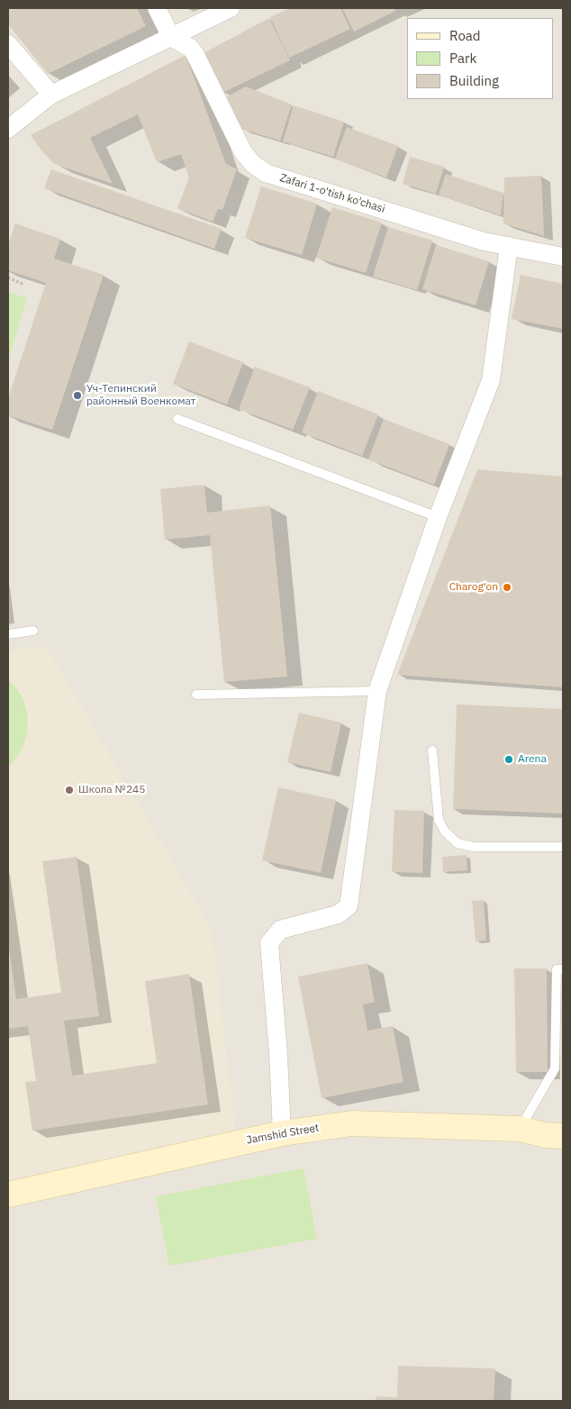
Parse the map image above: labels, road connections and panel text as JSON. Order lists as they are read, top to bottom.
{
  "streets": {
    "street": ["Zafari 1-o'tish ko'chasi", "Jamshid Street"]
  },
  "places": [
    "Уч-Тепинский районный Военкомат",
    "Charog'on",
    "Arena",
    "Школа №245"
  ],
  "legend": ["Road", "Park", "Building"]
}
